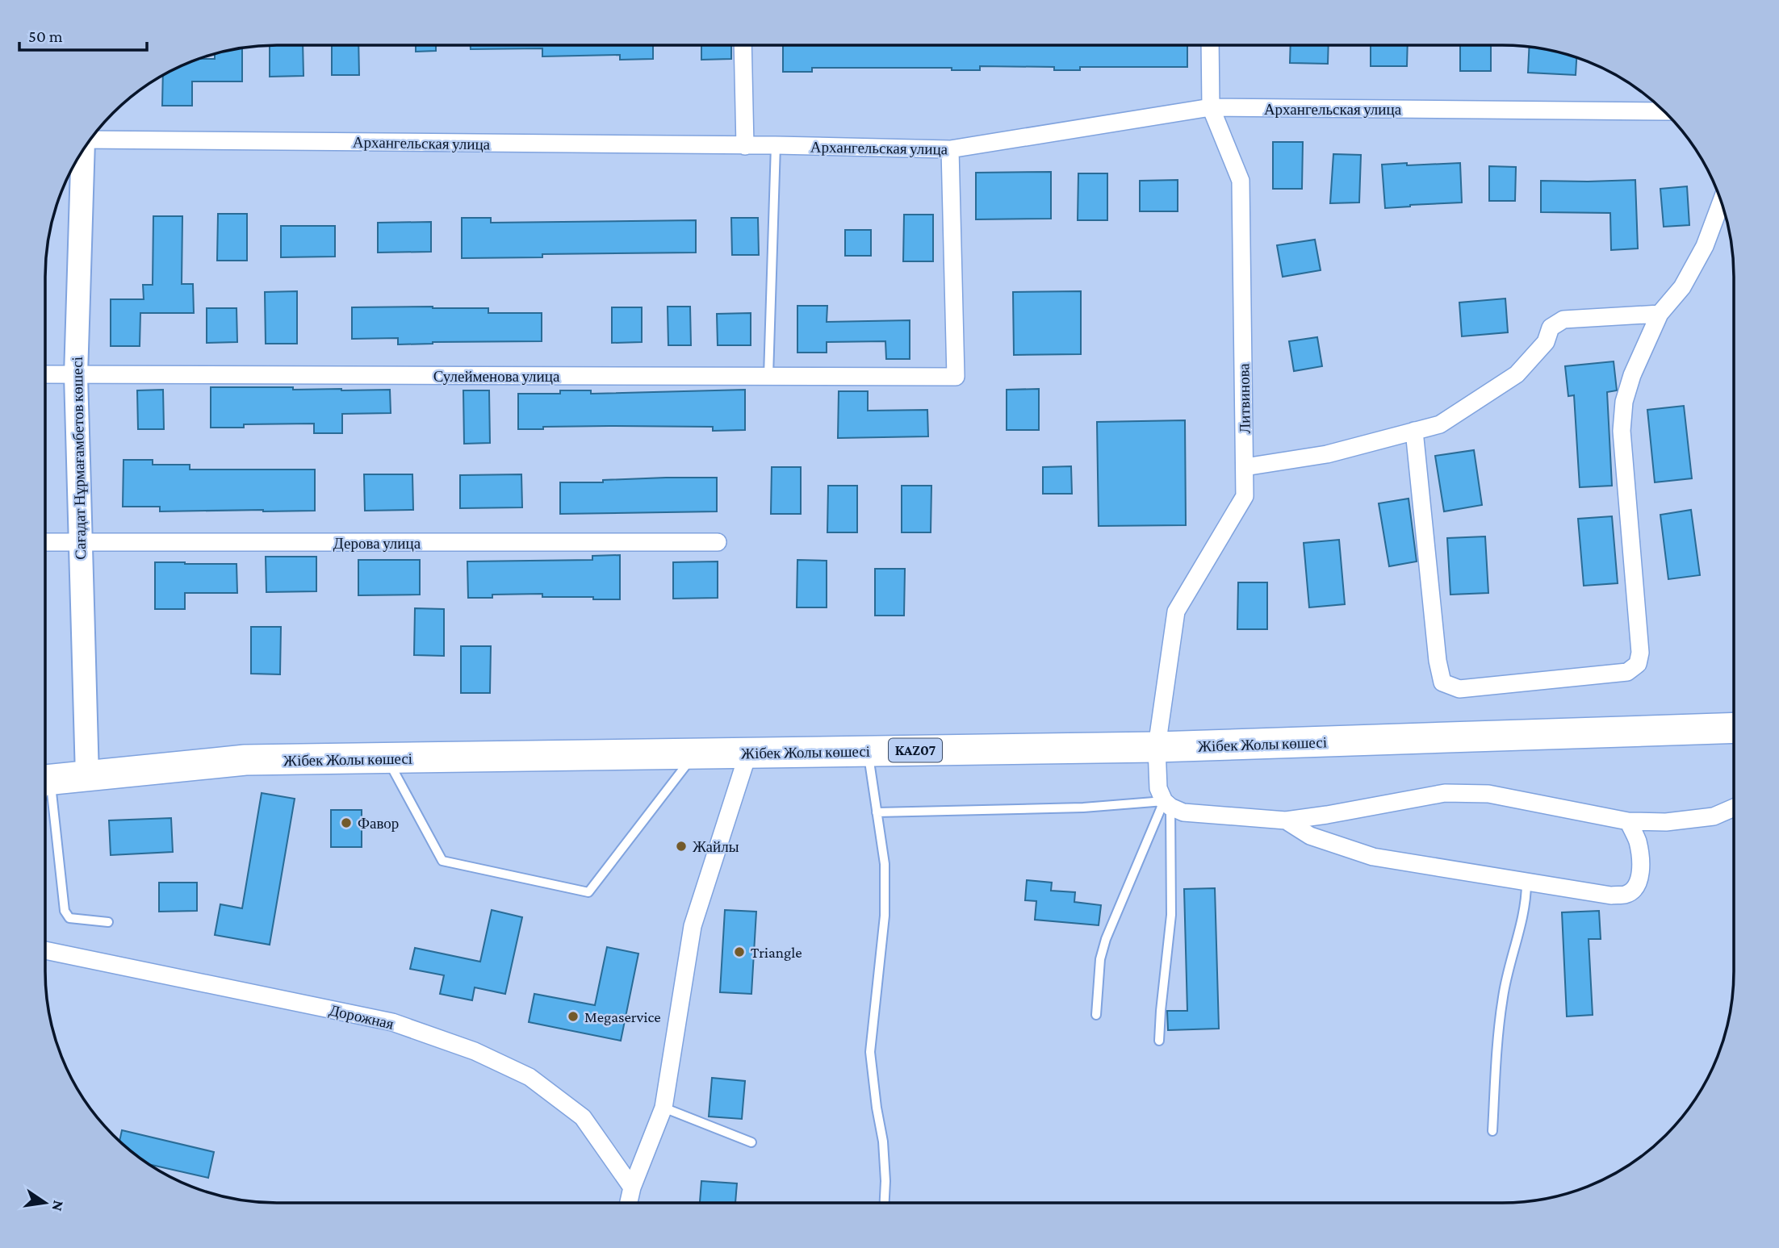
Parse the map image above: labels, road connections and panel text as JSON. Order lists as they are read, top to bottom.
{
  "streets": {
    "highway": ["Жібек Жолы көшесі", "KAZ07"],
    "main road": ["Сағадат Нұрмағамбетов көшесі"],
    "street": [
      "Архангельская улица",
      "Сулейменова улица",
      "Литвинова",
      "Дерова улица",
      "Дорожная"
    ]
  },
  "crossings": [
    ["Архангельская улица", "Сулейменова улица"],
    ["Архангельская улица", "Литвинова"],
    ["Сулейменова улица", "Сағадат Нұрмағамбетов көшесі"],
    ["Литвинова", "Жібек Жолы көшесі"],
    ["Сағадат Нұрмағамбетов көшесі", "Дерова улица"],
    ["Сағадат Нұрмағамбетов көшесі", "Жібек Жолы көшесі"]
  ],
  "places": [
    "Фавор",
    "Жайлы",
    "Triangle",
    "Megaservice"
  ],
  "scale_bar": "50 m",
  "north": "right"
}
